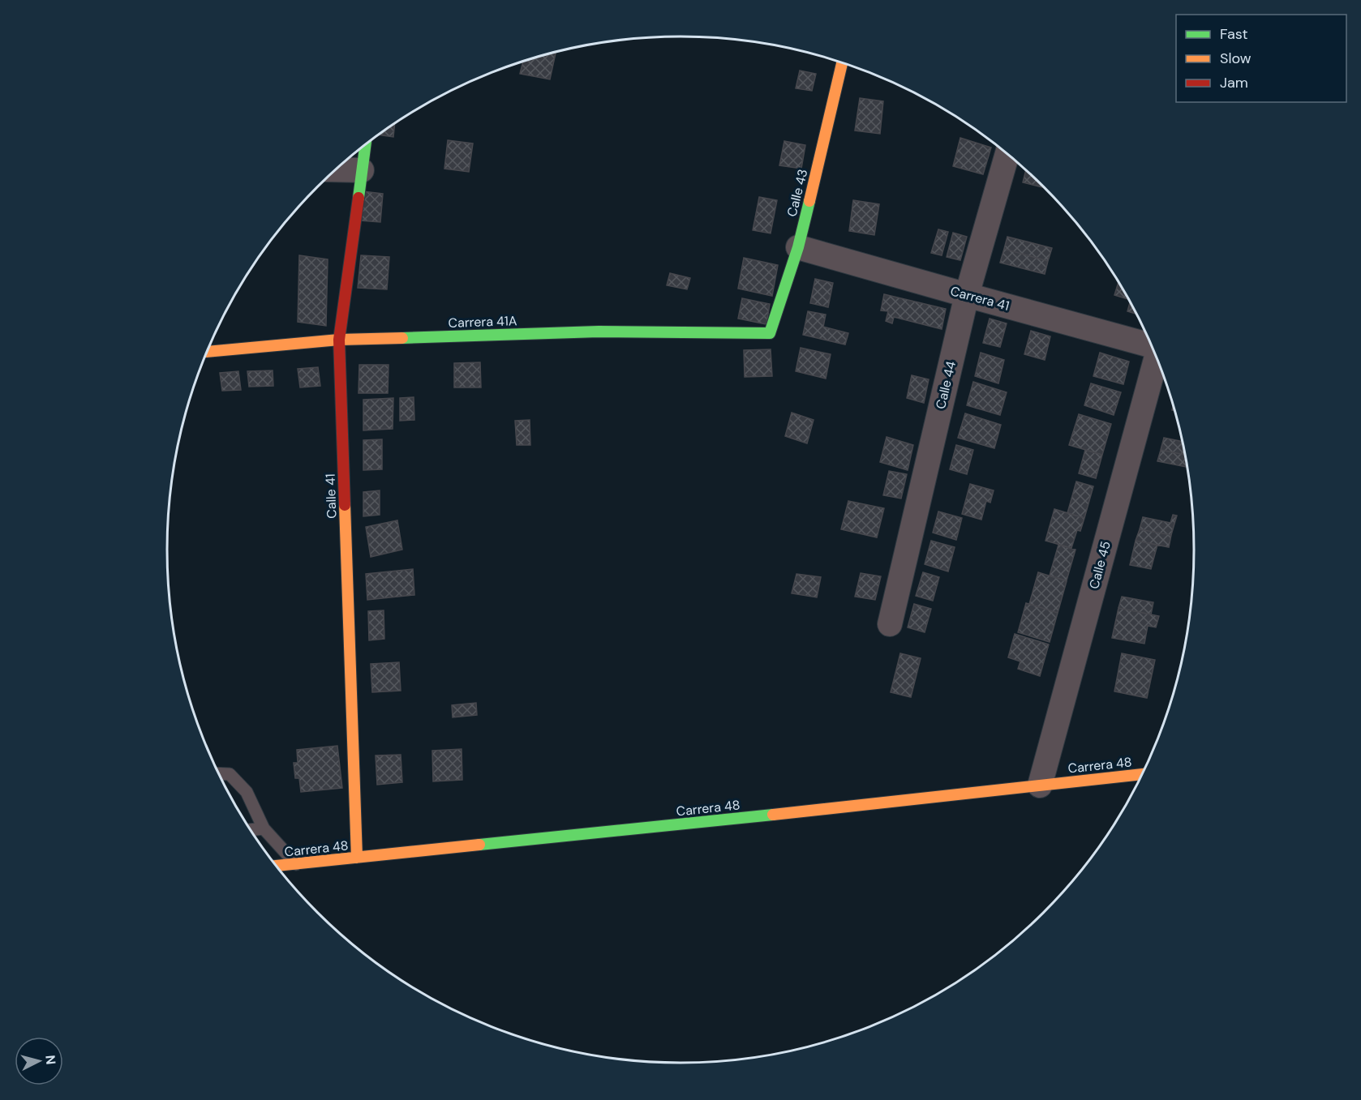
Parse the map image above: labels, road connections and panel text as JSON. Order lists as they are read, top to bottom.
{
  "streets": {
    "main road": [
      "Calle 43",
      "Carrera 41A",
      "Calle 41",
      "Carrera 48"
    ],
    "street": ["Carrera 41", "Calle 44", "Calle 45"]
  },
  "crossings": [
    ["Calle 43", "Carrera 41"],
    ["Calle 43", "Carrera 41A"],
    ["Carrera 41", "Calle 44"],
    ["Carrera 41A", "Calle 41"],
    ["Calle 41", "Carrera 48"],
    ["Calle 45", "Carrera 48"]
  ],
  "legend": ["Fast", "Slow", "Jam"],
  "north": "right"
}
